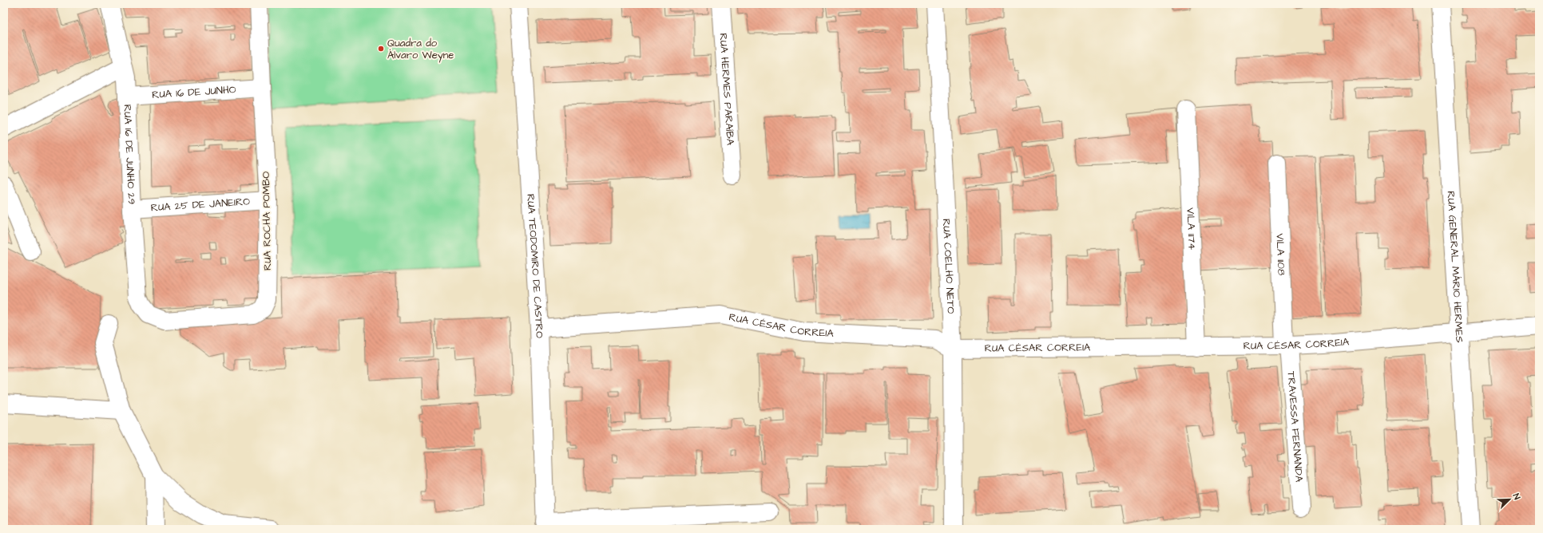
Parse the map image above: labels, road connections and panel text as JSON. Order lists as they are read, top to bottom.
{
  "streets": {
    "street": [
      "RUA HERMES PARAÍBA",
      "RUA 16 DE JUNHO",
      "RUA 16 DE JUNHO 29",
      "RUA 25 DE JANEIRO",
      "RUA ROCHA POMBO",
      "VILA 1174",
      "VILA 1108",
      "RUA TEODOMIRO DE CASTRO",
      "RUA COELHO NETO",
      "RUA GENERAL MÁRIO HERMES",
      "RUA CÉSAR CORREIA",
      "TRAVESSA FERNANDA"
    ]
  },
  "crossings": [
    ["RUA 16 DE JUNHO", "RUA 16 DE JUNHO 29"],
    ["RUA 16 DE JUNHO", "RUA ROCHA POMBO"],
    ["RUA 16 DE JUNHO 29", "RUA 25 DE JANEIRO"],
    ["RUA 16 DE JUNHO 29", "RUA ROCHA POMBO"],
    ["RUA 25 DE JANEIRO", "RUA ROCHA POMBO"],
    ["VILA 1174", "RUA CÉSAR CORREIA"],
    ["VILA 1108", "RUA CÉSAR CORREIA"],
    ["VILA 1108", "TRAVESSA FERNANDA"],
    ["RUA TEODOMIRO DE CASTRO", "RUA CÉSAR CORREIA"],
    ["RUA COELHO NETO", "RUA CÉSAR CORREIA"],
    ["RUA GENERAL MÁRIO HERMES", "RUA CÉSAR CORREIA"],
    ["RUA CÉSAR CORREIA", "TRAVESSA FERNANDA"]
  ],
  "places": ["Quadra do Álvaro Weyne"],
  "north": "top right"
}
